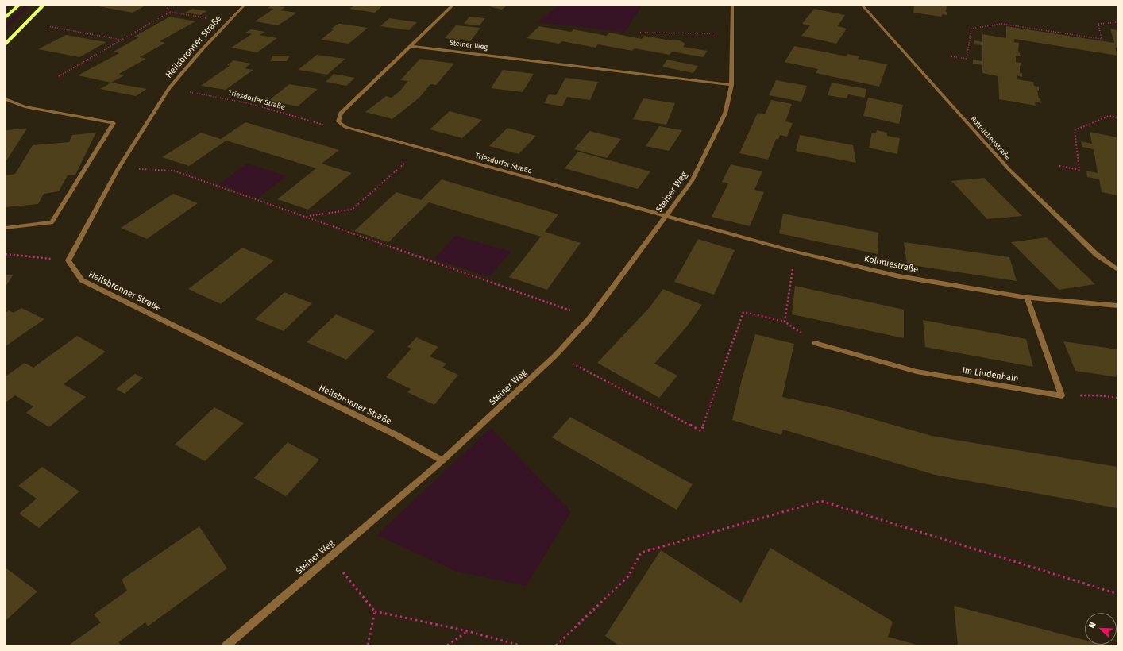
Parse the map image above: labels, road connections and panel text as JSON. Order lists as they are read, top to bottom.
{
  "streets": {
    "street": [
      "Steiner Weg",
      "Heilsbronner Straße",
      "Triesdorfer Straße",
      "Rotbuchenstraße",
      "Koloniestraße",
      "Im Lindenhain"
    ]
  },
  "crossings": [
    ["Steiner Weg", "Heilsbronner Straße"],
    ["Steiner Weg", "Triesdorfer Straße"],
    ["Steiner Weg", "Koloniestraße"],
    ["Heilsbronner Straße", "Triesdorfer Straße"],
    ["Triesdorfer Straße", "Koloniestraße"]
  ],
  "north": "top left"
}
